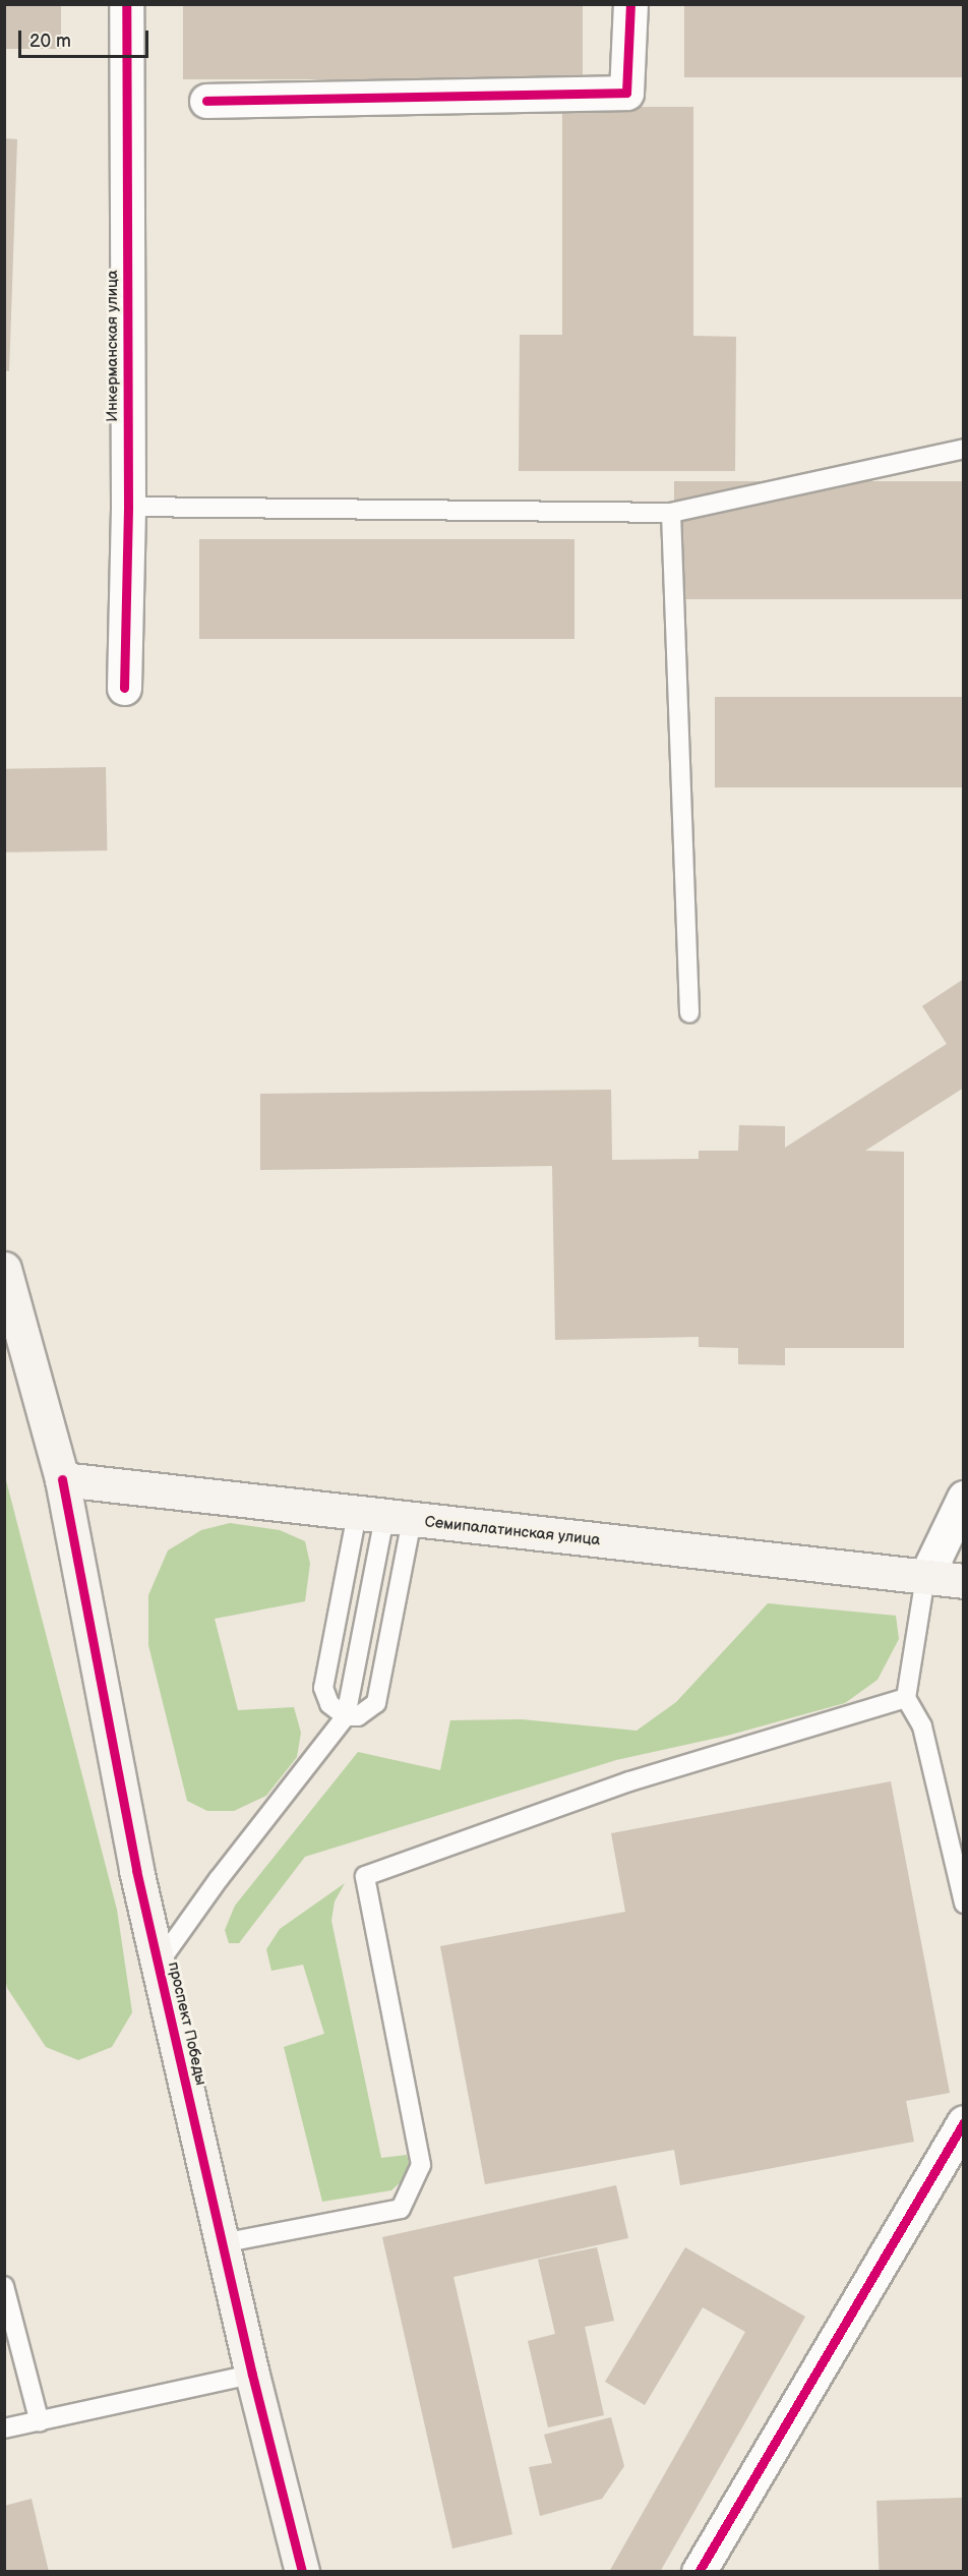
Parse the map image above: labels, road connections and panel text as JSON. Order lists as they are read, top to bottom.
{
  "streets": {
    "street": ["Инкерманская улица", "Семипалатинская улица", "проспект Победы"]
  },
  "crossings": [
    ["Семипалатинская улица", "проспект Победы"]
  ],
  "scale_bar": "20 m"
}
